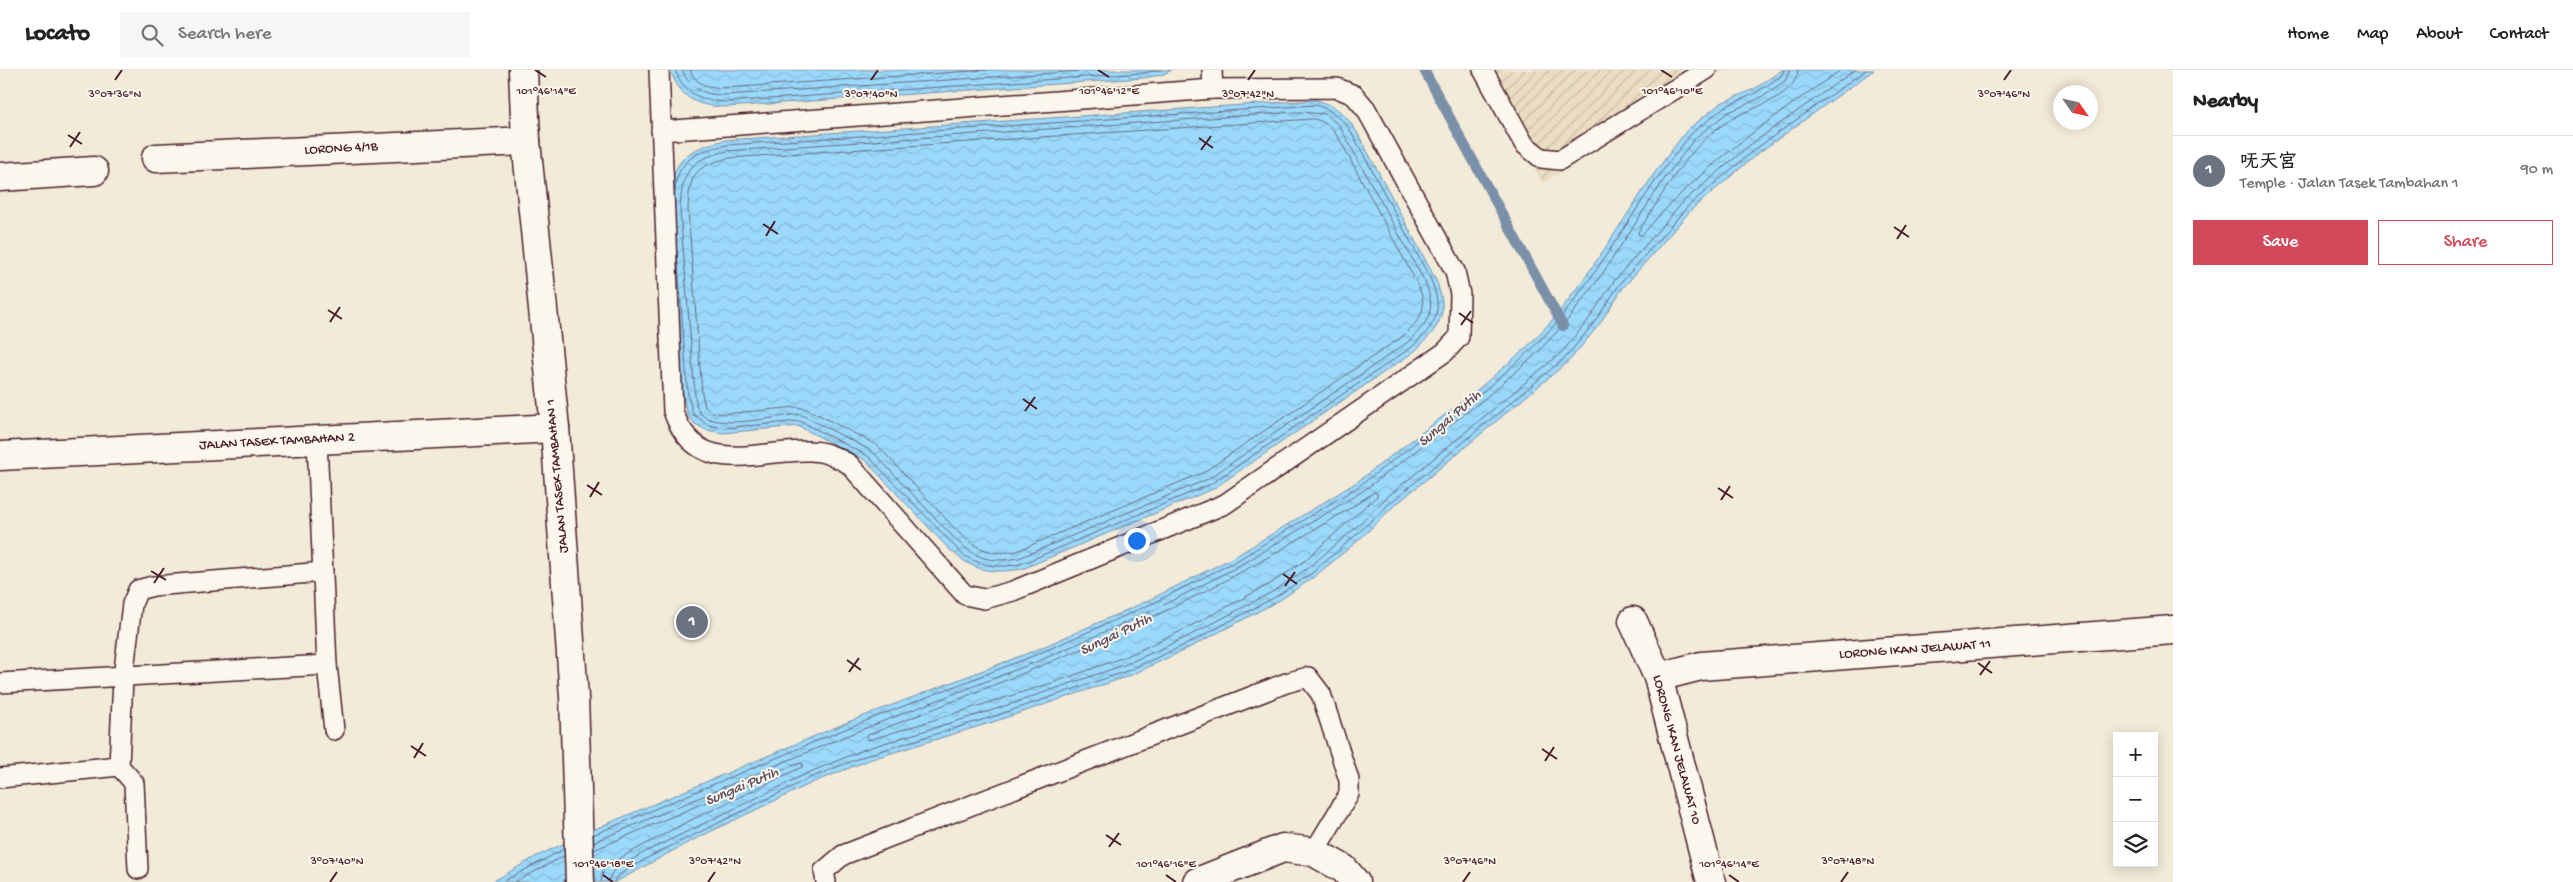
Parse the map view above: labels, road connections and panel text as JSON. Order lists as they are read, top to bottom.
{
  "streets": {
    "street": [
      "LORONG 4/1B",
      "JALAN TASEK TAMBAHAN 2",
      "JALAN TASEK TAMBAHAN 1",
      "LORONG IKAN JELAWAT 11",
      "LORONG IKAN JELAWAT 10"
    ]
  },
  "crossings": [
    ["LORONG 4/1B", "JALAN TASEK TAMBAHAN 1"],
    ["JALAN TASEK TAMBAHAN 2", "JALAN TASEK TAMBAHAN 1"],
    ["LORONG IKAN JELAWAT 11", "LORONG IKAN JELAWAT 10"]
  ],
  "water": ["Sungai Putih"],
  "north": "bottom right",
  "page": {
    "header": "Locato",
    "search": "Search here",
    "nav": [
      "Home",
      "Map",
      "About",
      "Contact"
    ],
    "heading": "Nearby",
    "list": [
      {
        "mark": "1",
        "name": "呒天宫",
        "note": "Temple · Jalan Tasek Tambahan 1",
        "value": "90 m"
      }
    ],
    "buttons": ["Save", "Share"],
    "pins": "1",
    "map_buttons": ["+", "−"]
  },
  "coordinates": [
    "101°46'14\"E",
    "101°46'12\"E",
    "101°46'10\"E",
    "3°07'36\"N",
    "3°07'40\"N",
    "3°07'42\"N",
    "3°07'46\"N",
    "3°07'48\"N",
    "101°46'18\"E",
    "101°46'16\"E"
  ]
}
